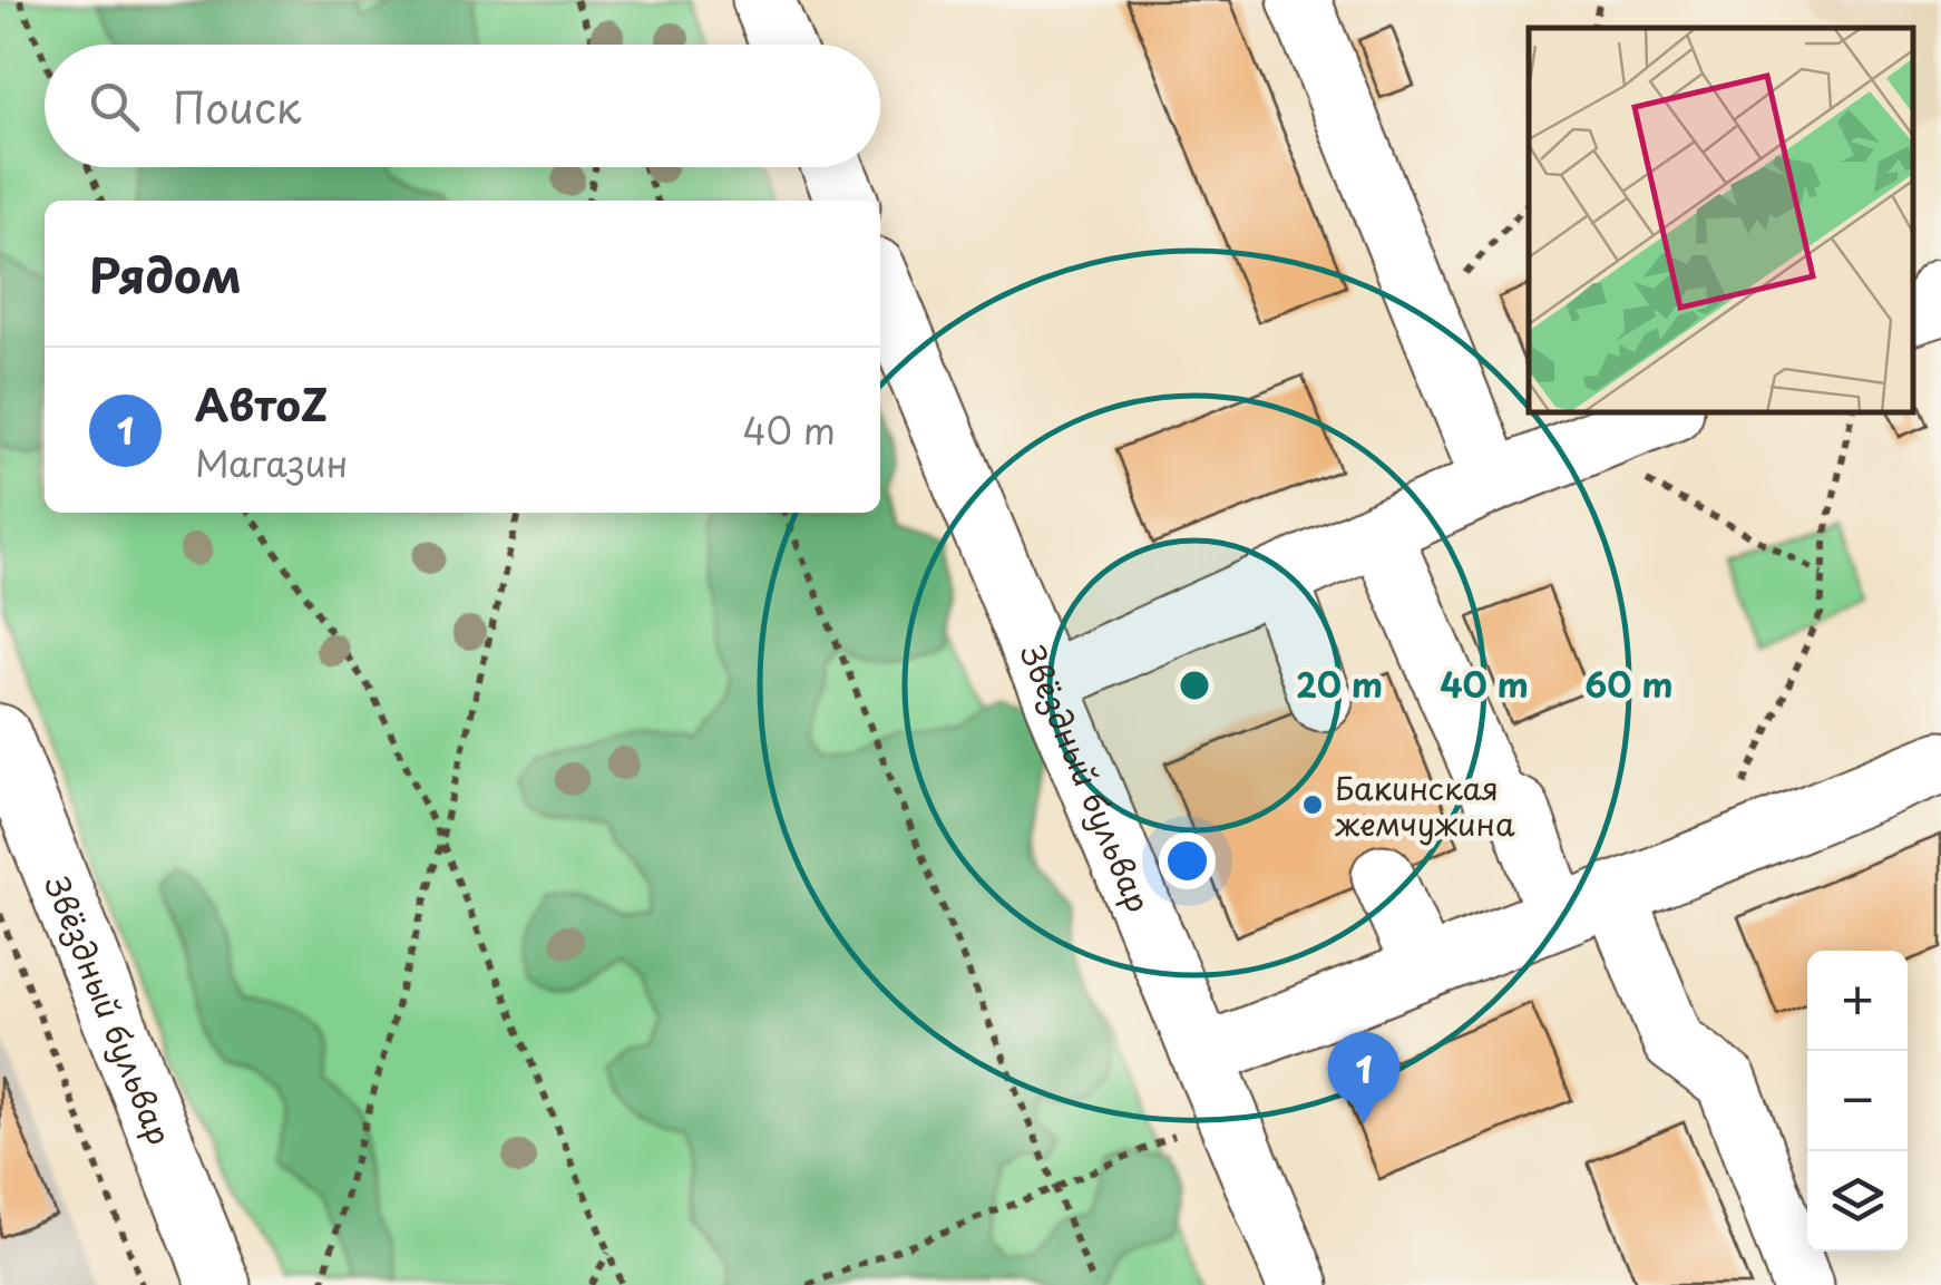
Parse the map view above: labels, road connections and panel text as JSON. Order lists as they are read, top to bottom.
{
  "streets": {
    "street": ["Звёздный бульвар"]
  },
  "places": ["Бакинская жемчужина"],
  "page": {
    "search": "Поиск",
    "heading": "Рядом",
    "list": [
      {
        "mark": "1",
        "name": "АвтоZ",
        "note": "Магазин",
        "value": "40 m"
      }
    ],
    "map_buttons": ["+", "−"],
    "pins": "1"
  },
  "rings": ["20 m", "40 m", "60 m"]
}
